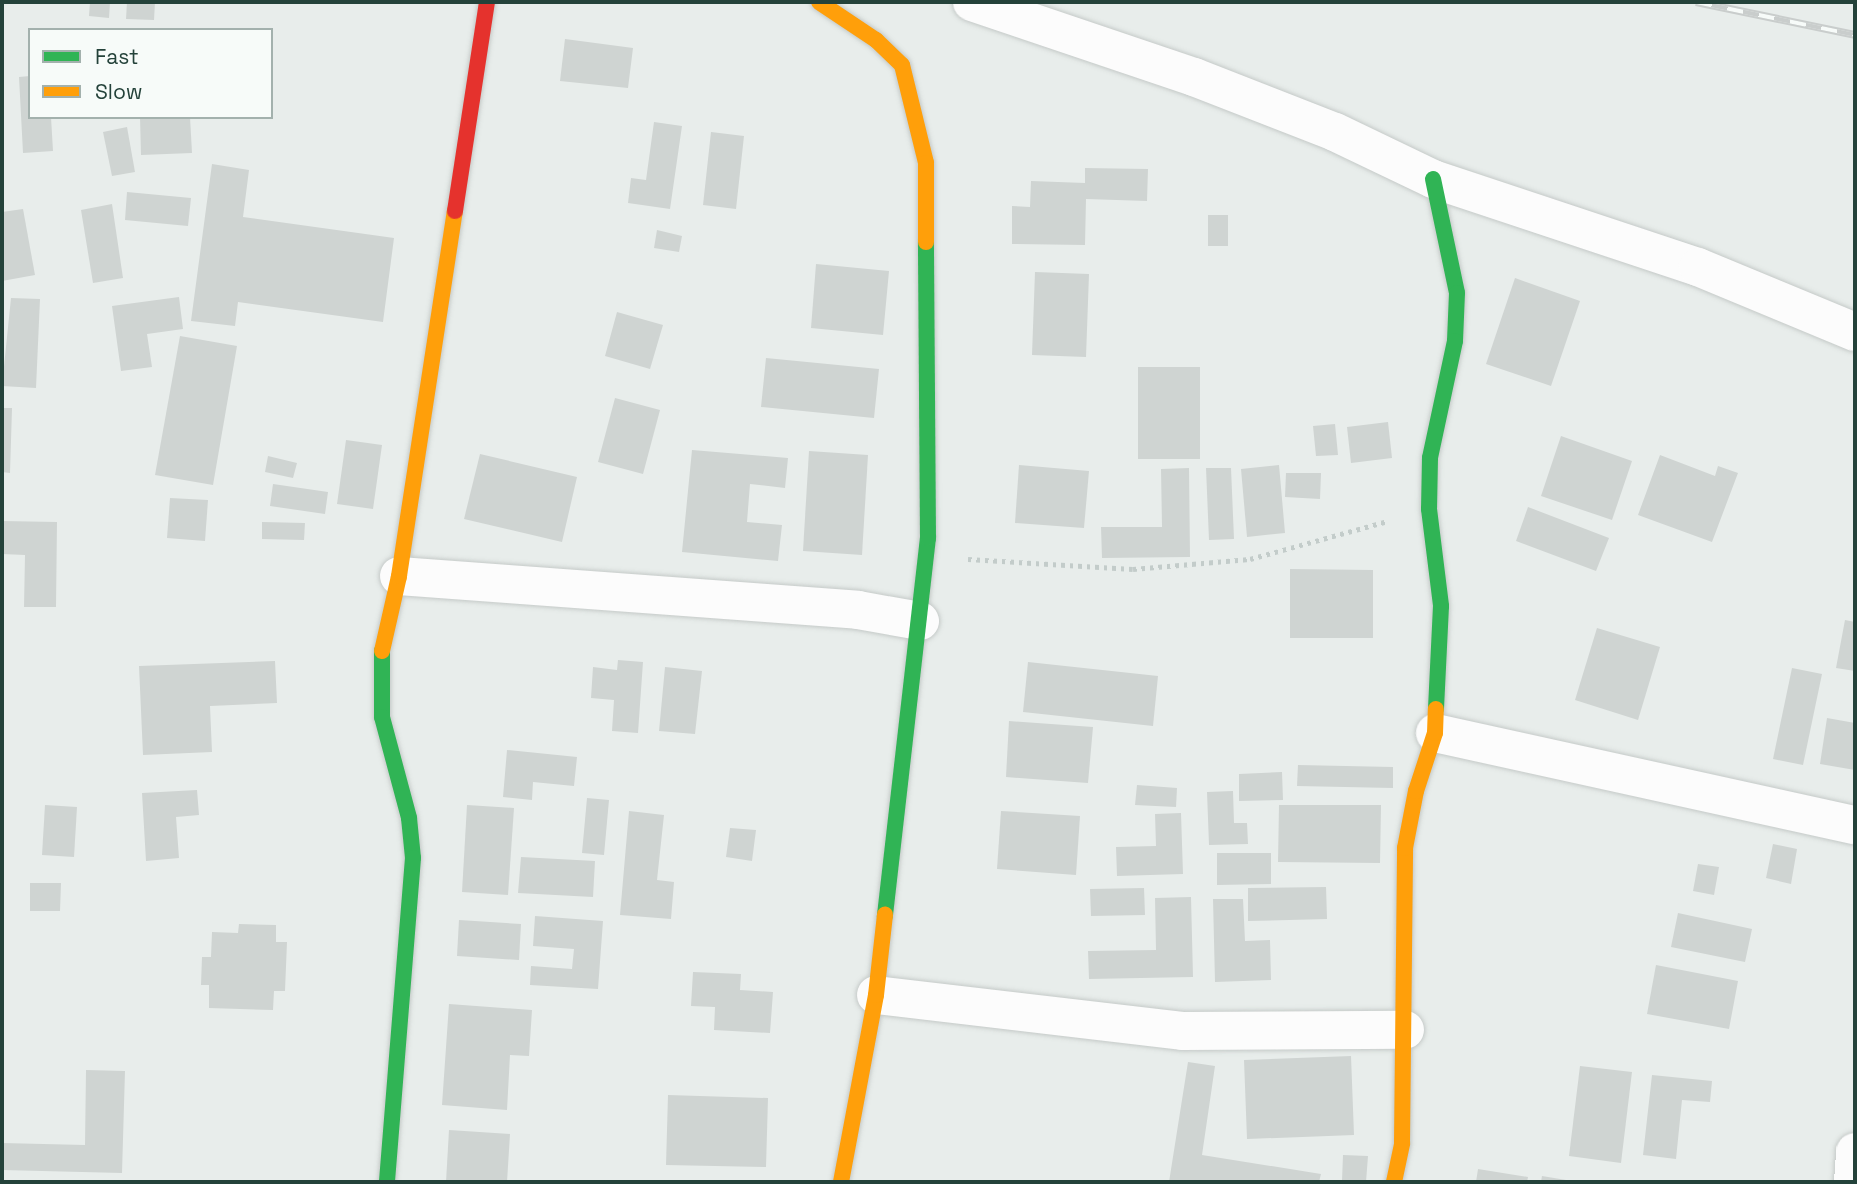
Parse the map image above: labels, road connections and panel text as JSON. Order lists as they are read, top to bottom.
{
  "legend": ["Fast", "Slow"]
}
